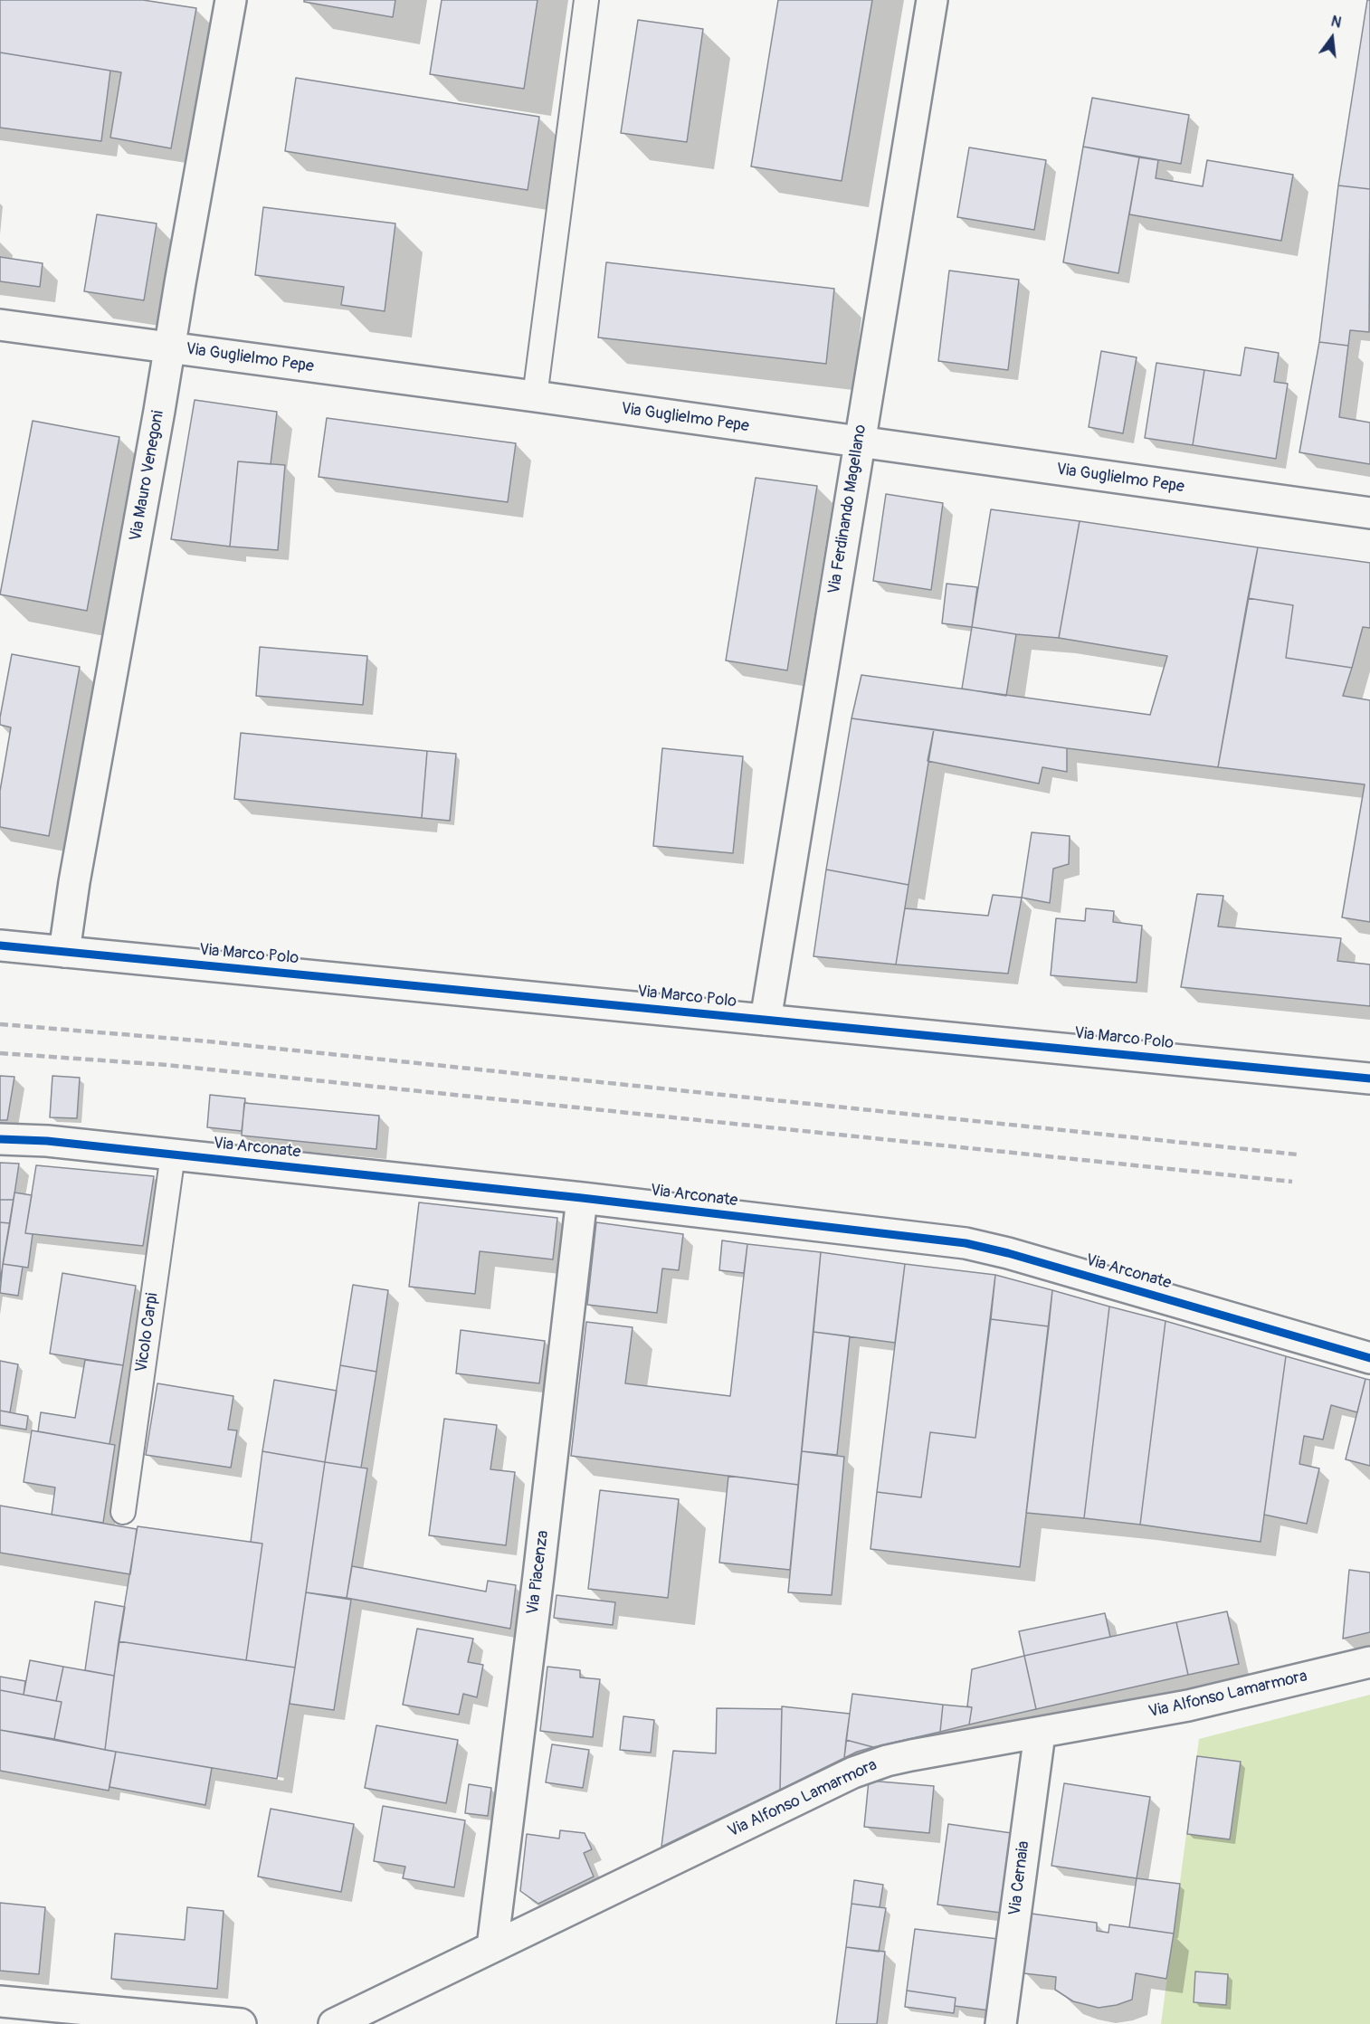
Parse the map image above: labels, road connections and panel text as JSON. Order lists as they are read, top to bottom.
{
  "streets": {
    "street": [
      "Via Guglielmo Pepe",
      "Via Mauro Venegoni",
      "Via Ferdinando Magellano",
      "Via Marco Polo",
      "Via Arconate",
      "Via Piacenza",
      "Via Alfonso Lamarmora",
      "Via Cernaia"
    ],
    "lane": ["Vicolo Carpi"]
  },
  "crossings": [
    ["Via Guglielmo Pepe", "Via Mauro Venegoni"],
    ["Via Guglielmo Pepe", "Via Ferdinando Magellano"],
    ["Via Mauro Venegoni", "Via Marco Polo"],
    ["Via Ferdinando Magellano", "Via Marco Polo"],
    ["Via Arconate", "Vicolo Carpi"],
    ["Via Arconate", "Via Piacenza"],
    ["Via Piacenza", "Via Alfonso Lamarmora"],
    ["Via Alfonso Lamarmora", "Via Cernaia"]
  ],
  "north": "top"
}
